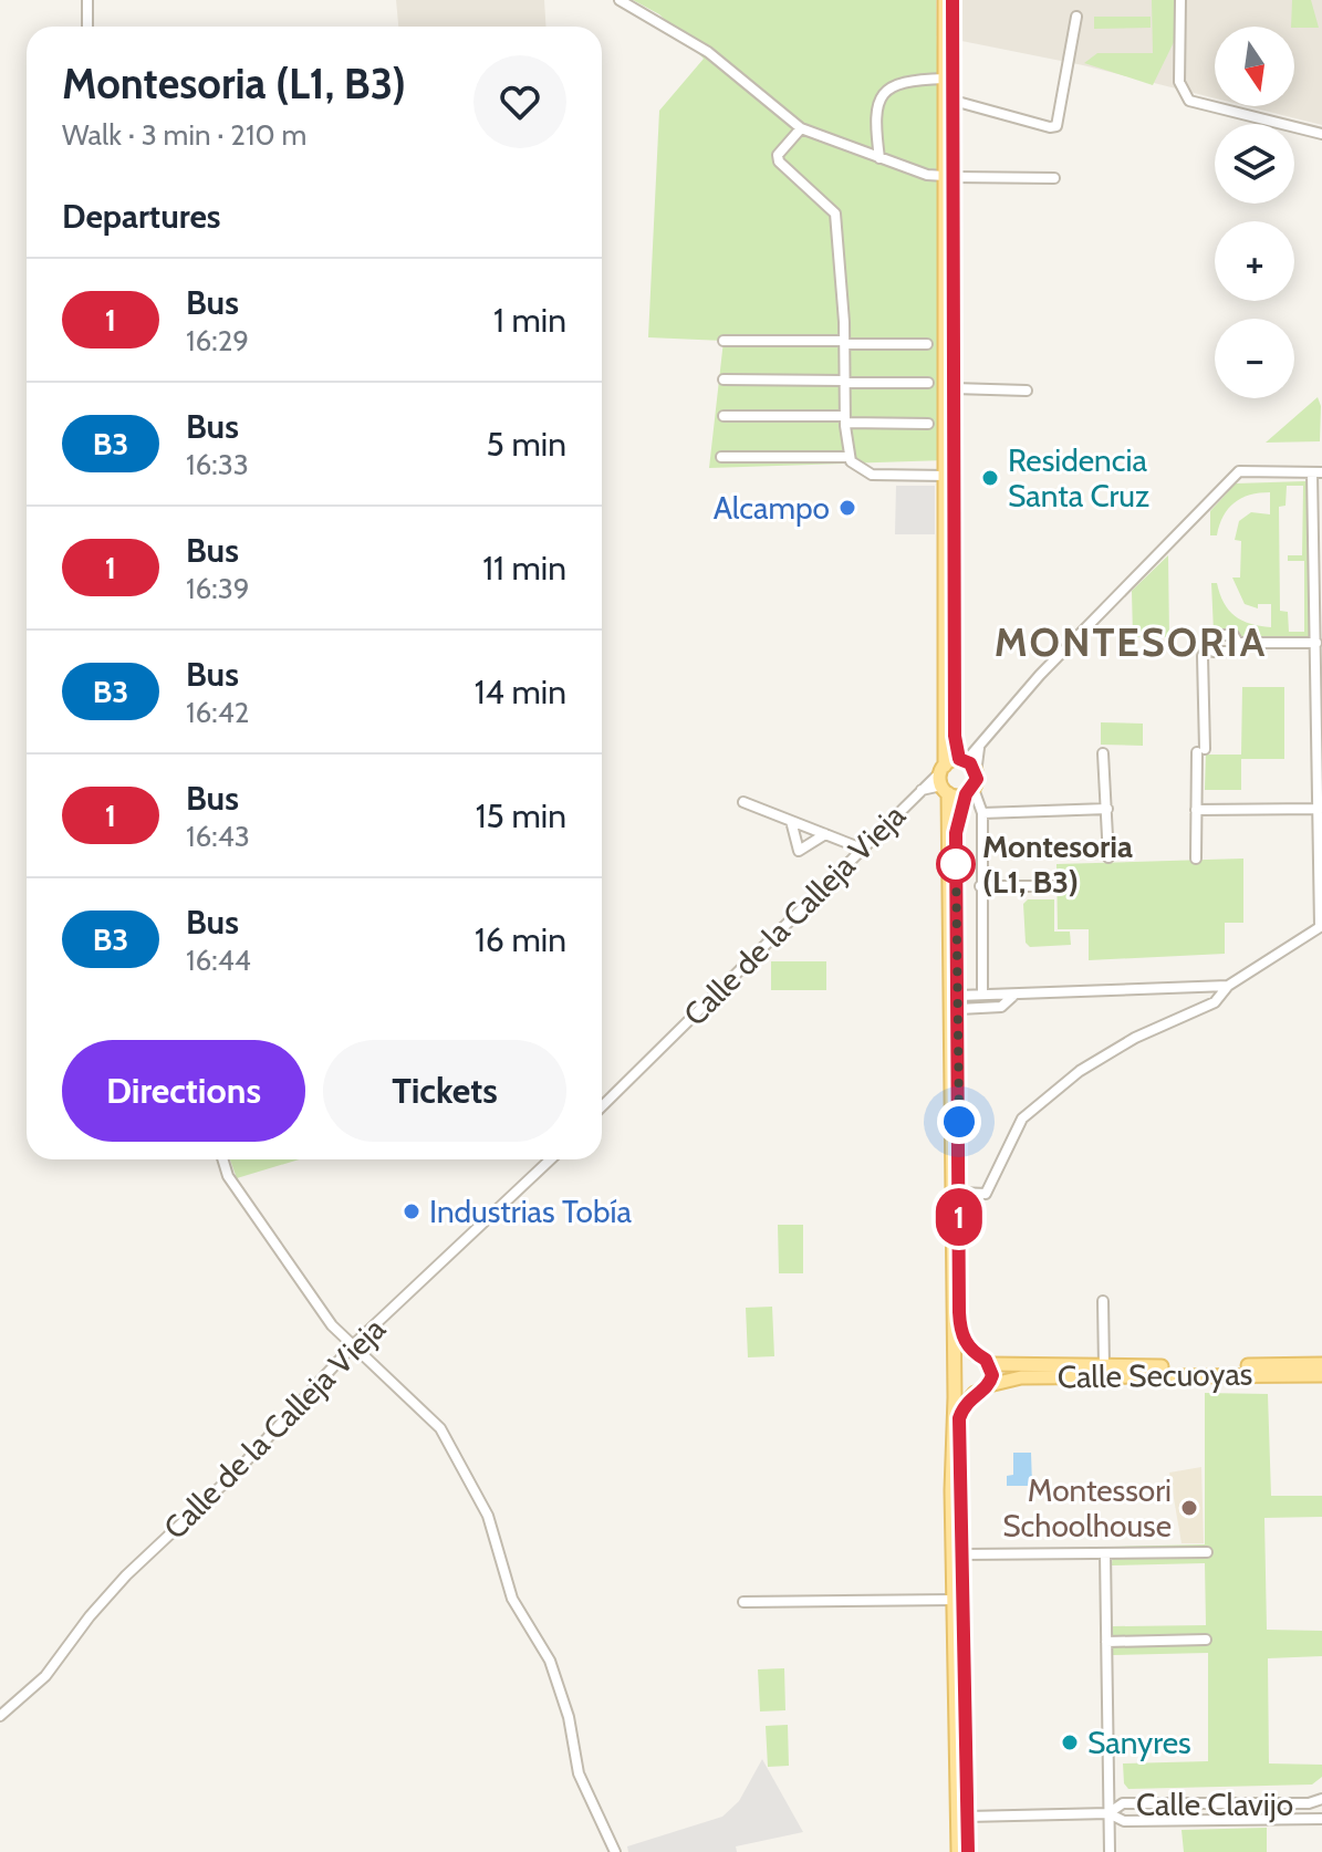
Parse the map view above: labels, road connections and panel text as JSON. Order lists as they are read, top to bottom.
{
  "streets": {
    "main road": ["Calle Secuoyas"],
    "street": ["Calle de la Calleja Vieja", "Calle Clavijo"]
  },
  "districts": ["MONTESORIA"],
  "places": [
    "Residencia Santa Cruz",
    "Alcampo",
    "Montesoria (L1, B3)",
    "Industrias Tobía",
    "Montessori Schoolhouse",
    "Sanyres"
  ],
  "lines": ["bus line 1"],
  "north": "bottom",
  "page": {
    "on_map": "1",
    "map_buttons": ["+", "−"],
    "heading": [
      ["Montesoria (L1, B3)", "Walk · 3 min · 210 m"],
      "Departures"
    ],
    "list": [
      {
        "mark": "1",
        "name": "Bus",
        "note": "16:29",
        "value": "1 min"
      },
      {
        "mark": "B3",
        "name": "Bus",
        "note": "16:33",
        "value": "5 min"
      },
      {
        "mark": "1",
        "name": "Bus",
        "note": "16:39",
        "value": "11 min"
      },
      {
        "mark": "B3",
        "name": "Bus",
        "note": "16:42",
        "value": "14 min"
      },
      {
        "mark": "1",
        "name": "Bus",
        "note": "16:43",
        "value": "15 min"
      },
      {
        "mark": "B3",
        "name": "Bus",
        "note": "16:44",
        "value": "16 min"
      }
    ],
    "buttons": ["Directions", "Tickets"]
  }
}
